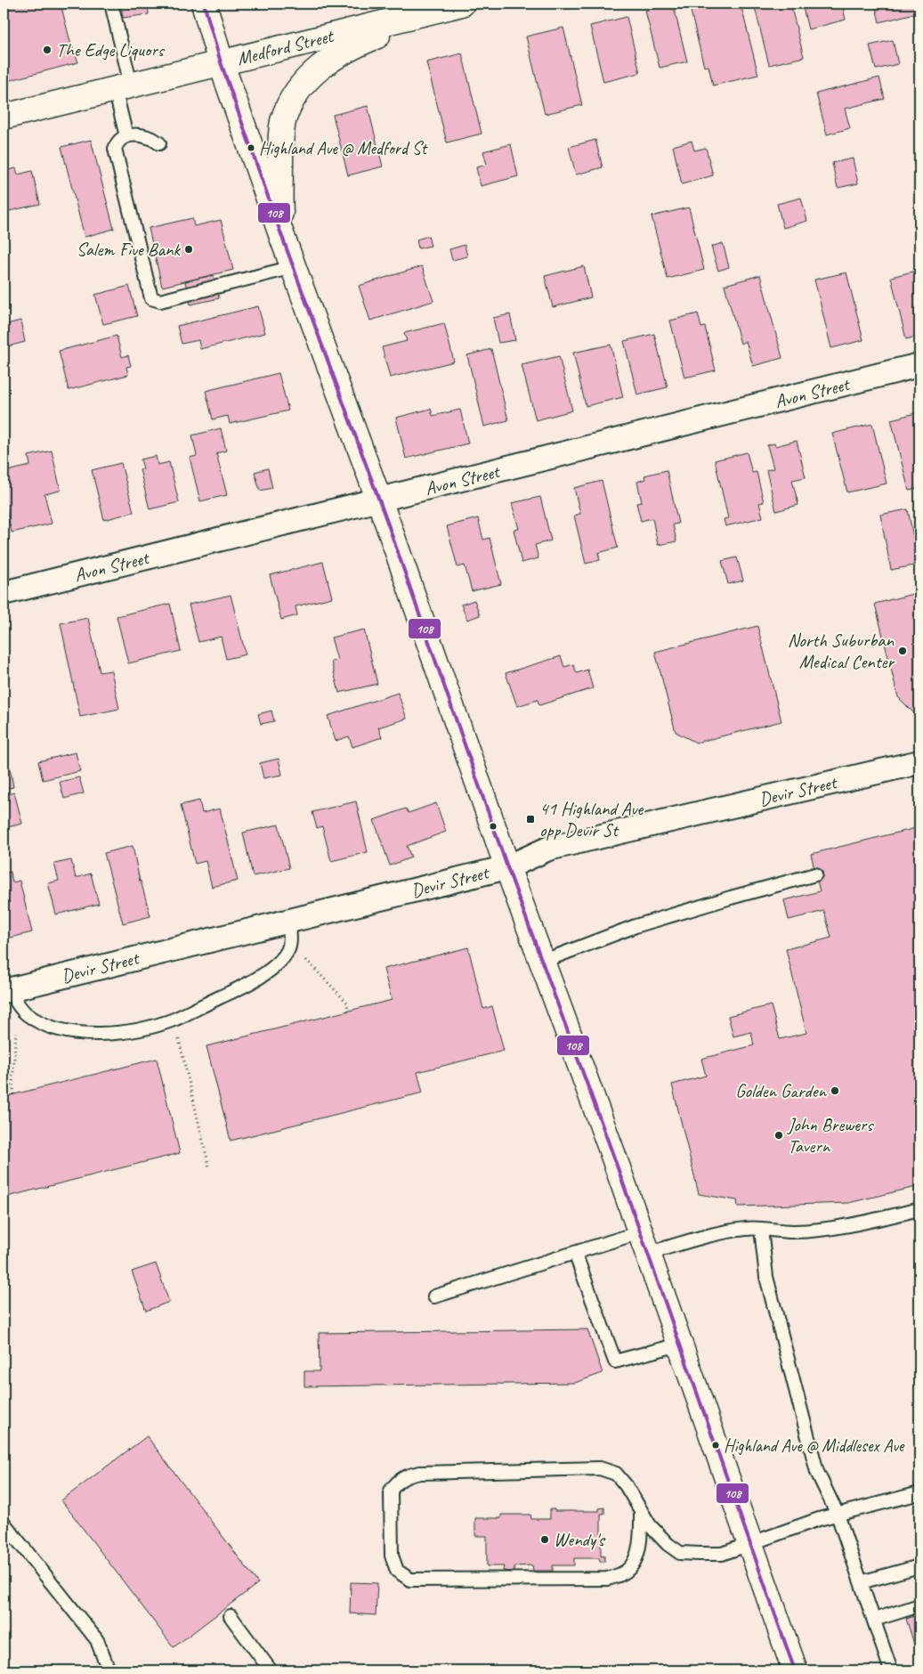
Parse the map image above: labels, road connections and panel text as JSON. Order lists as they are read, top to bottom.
{
  "streets": {
    "main road": ["Medford Street"],
    "street": ["Avon Street", "Devir Street"]
  },
  "places": {
    "other": [
      "The Edge Liquors",
      "Highland Ave @ Medford St",
      "Salem Five Bank",
      "North Suburban Medical Center",
      "Golden Garden",
      "John Brewers Tavern",
      "Highland Ave @ Middlesex Ave",
      "Wendy's"
    ],
    "transit": ["41 Highland Ave opp Devir St"]
  },
  "lines": ["transit line 108"]
}
